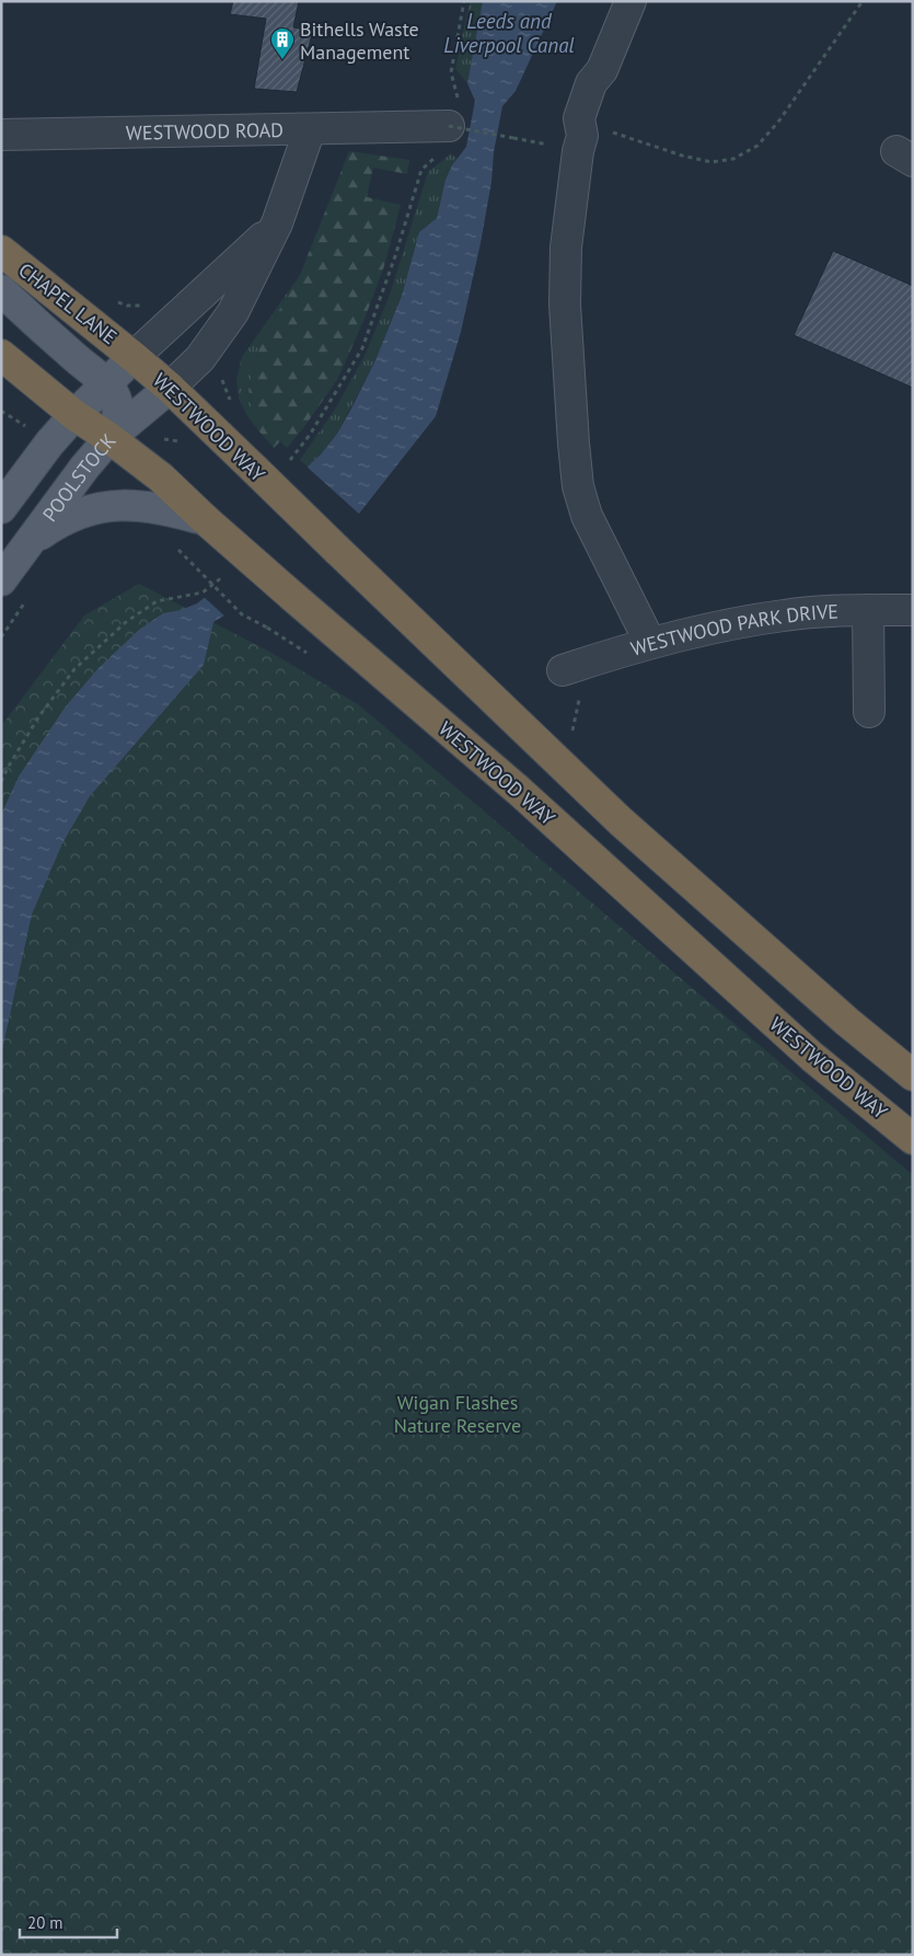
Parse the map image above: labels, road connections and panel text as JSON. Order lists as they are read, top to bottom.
{
  "streets": {
    "highway": ["CHAPEL LANE", "WESTWOOD WAY"],
    "main road": ["POOLSTOCK"],
    "street": ["WESTWOOD ROAD", "WESTWOOD PARK DRIVE"]
  },
  "crossings": [
    ["WESTWOOD ROAD", "CHAPEL LANE"],
    ["WESTWOOD ROAD", "WESTWOOD WAY"],
    ["WESTWOOD ROAD", "POOLSTOCK"],
    ["CHAPEL LANE", "WESTWOOD WAY"],
    ["WESTWOOD WAY", "POOLSTOCK"]
  ],
  "water": ["Leeds and Liverpool Canal"],
  "parks": ["Wigan Flashes Nature Reserve"],
  "places": {
    "building": ["Bithells Waste Management"]
  },
  "scale_bar": "20 m"
}
